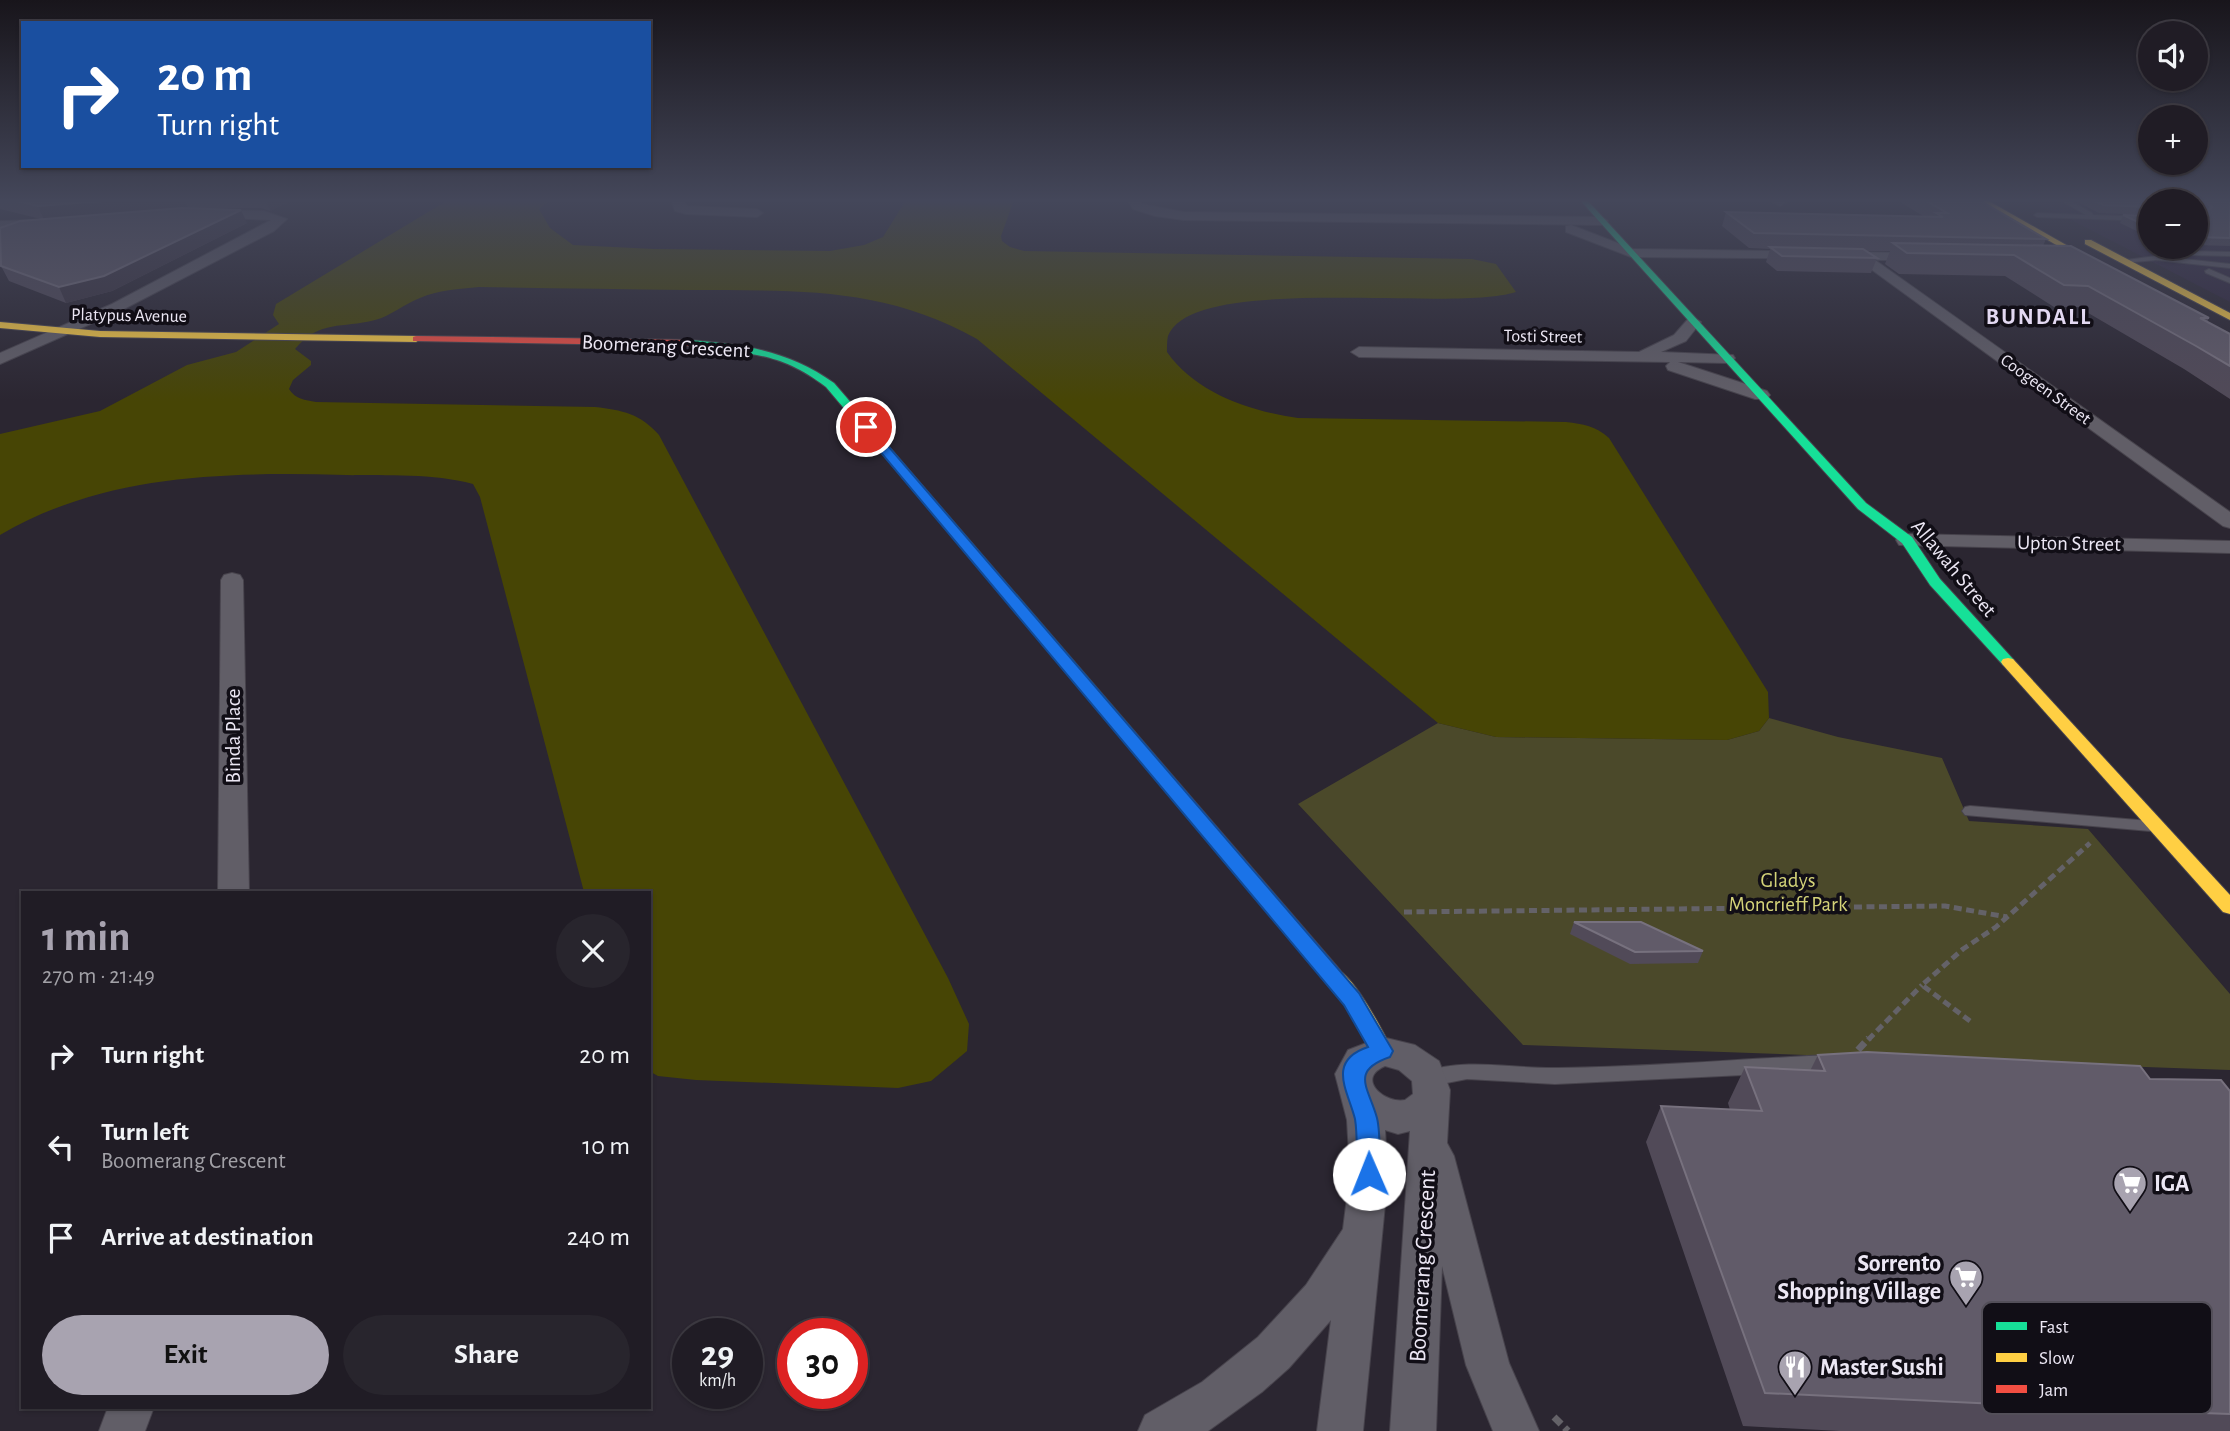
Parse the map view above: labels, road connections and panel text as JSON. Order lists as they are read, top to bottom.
{
  "streets": {
    "street": [
      "Platypus Avenue",
      "Tosti Street",
      "Boomerang Crescent",
      "Coogeen Street",
      "Upton Street",
      "Allawah Street",
      "Binda Place"
    ]
  },
  "crossings": [
    ["Platypus Avenue", "Boomerang Crescent"],
    ["Tosti Street", "Allawah Street"],
    ["Upton Street", "Allawah Street"]
  ],
  "districts": ["BUNDALL"],
  "parks": ["Gladys Moncrieff Park"],
  "places": {
    "supermarket": ["IGA", "Sorrento Shopping Village"],
    "restaurant": ["Master Sushi"]
  },
  "legend": ["Fast", "Slow", "Jam"],
  "page": {
    "map_buttons": ["+", "−"],
    "turn": ["20 m", "Turn right"],
    "heading": ["1 min", "270 m · 21:49"],
    "list": [
      {
        "name": "Turn right",
        "value": "20 m"
      },
      {
        "name": "Turn left",
        "note": "Boomerang Crescent",
        "value": "10 m"
      },
      {
        "name": "Arrive at destination",
        "value": "240 m"
      }
    ],
    "buttons": ["Exit", "Share"],
    "speed": "29 km/h",
    "limit": "30"
  }
}
